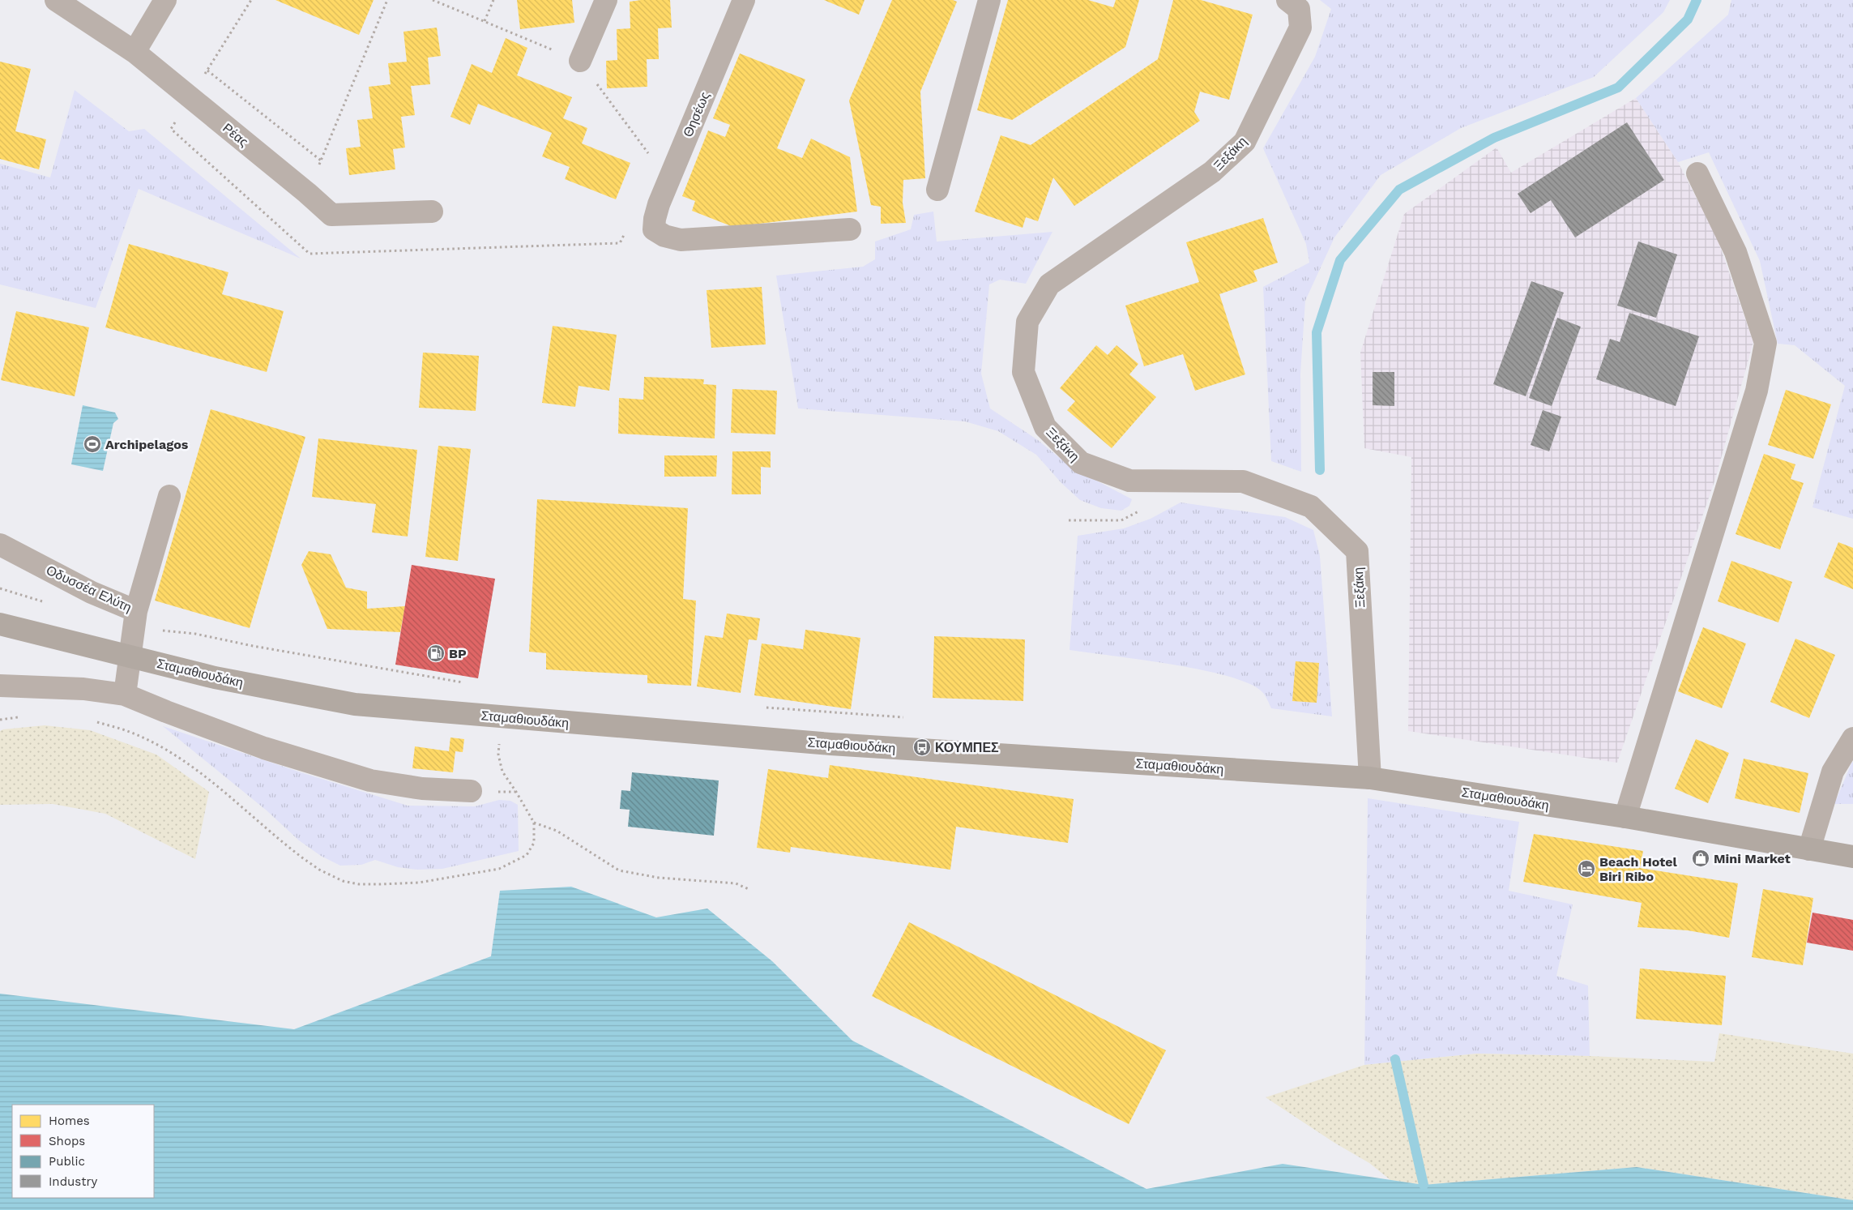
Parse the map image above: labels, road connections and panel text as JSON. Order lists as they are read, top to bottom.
{
  "streets": {
    "main road": ["Σταμαθιουδάκη"],
    "street": [
      "Θησέως",
      "Ρέας",
      "Ξεξάκη",
      "Οδυσσέα Ελύτη"
    ]
  },
  "crossings": [
    ["Ξεξάκη", "Σταμαθιουδάκη"],
    ["Οδυσσέα Ελύτη", "Σταμαθιουδάκη"]
  ],
  "places": {
    "sports": ["Archipelagos"],
    "fuel station": ["BP"],
    "bus stop": ["ΚΟΥΜΠΕΣ"],
    "shop": ["Mini Market"],
    "hotel": ["Beach Hotel Biri Ribo"]
  },
  "legend": [
    "Homes",
    "Shops",
    "Public",
    "Industry"
  ]
}
